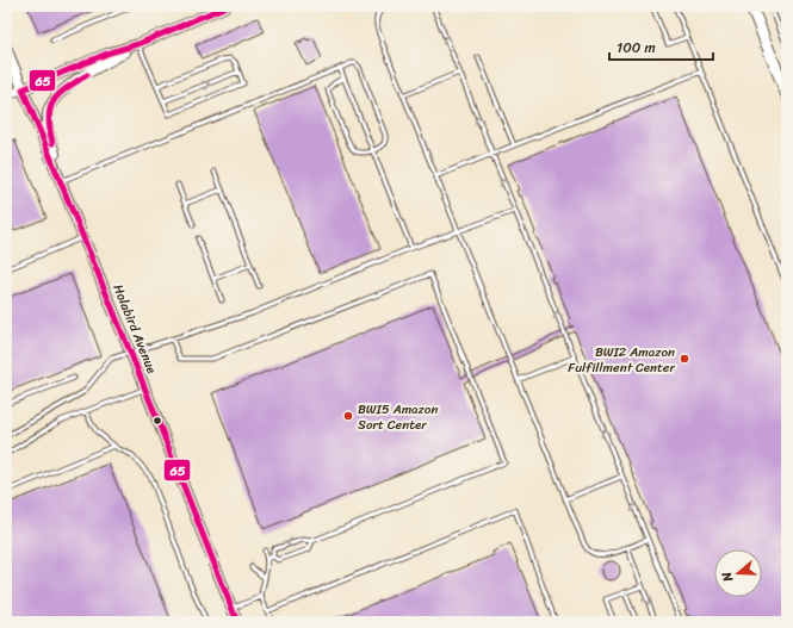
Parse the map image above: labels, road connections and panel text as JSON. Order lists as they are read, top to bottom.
{
  "streets": {
    "main road": ["Holabird Avenue"]
  },
  "places": ["BWI2 Amazon Fulfillment Center", "BWI5 Amazon Sort Center"],
  "lines": ["transit line 65"],
  "scale_bar": "100 m",
  "north": "left"
}
